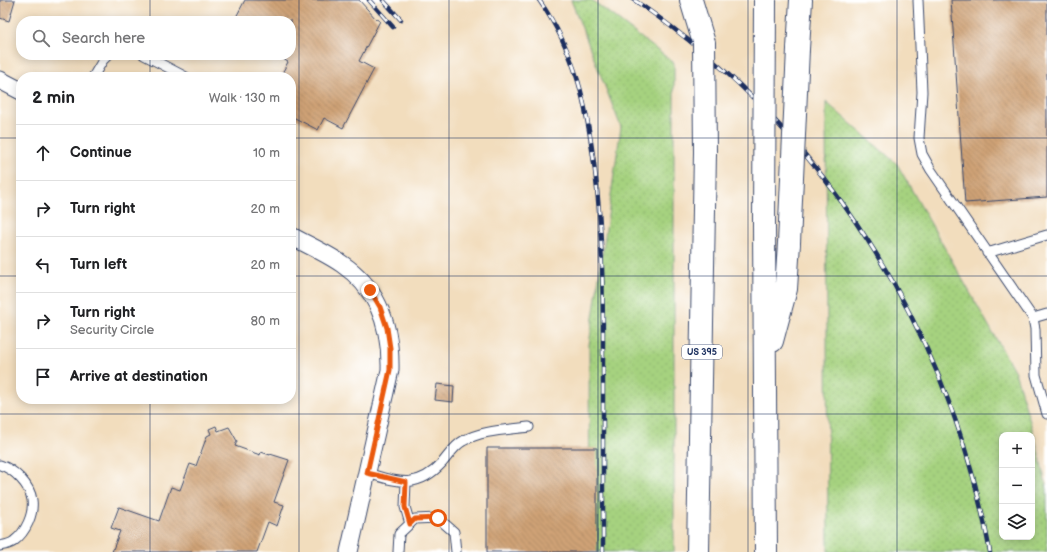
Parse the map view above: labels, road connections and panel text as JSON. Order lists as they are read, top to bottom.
{
  "streets": {
    "highway": ["US 395"]
  },
  "page": {
    "search": "Search here",
    "heading": ["2 min", "Walk · 130 m"],
    "list": [
      ["Continue", "10 m"],
      ["Turn right", "20 m"],
      ["Turn left", "20 m"],
      ["Turn right", "Security Circle", "80 m"],
      "Arrive at destination"
    ],
    "map_buttons": ["+", "−"]
  }
}
